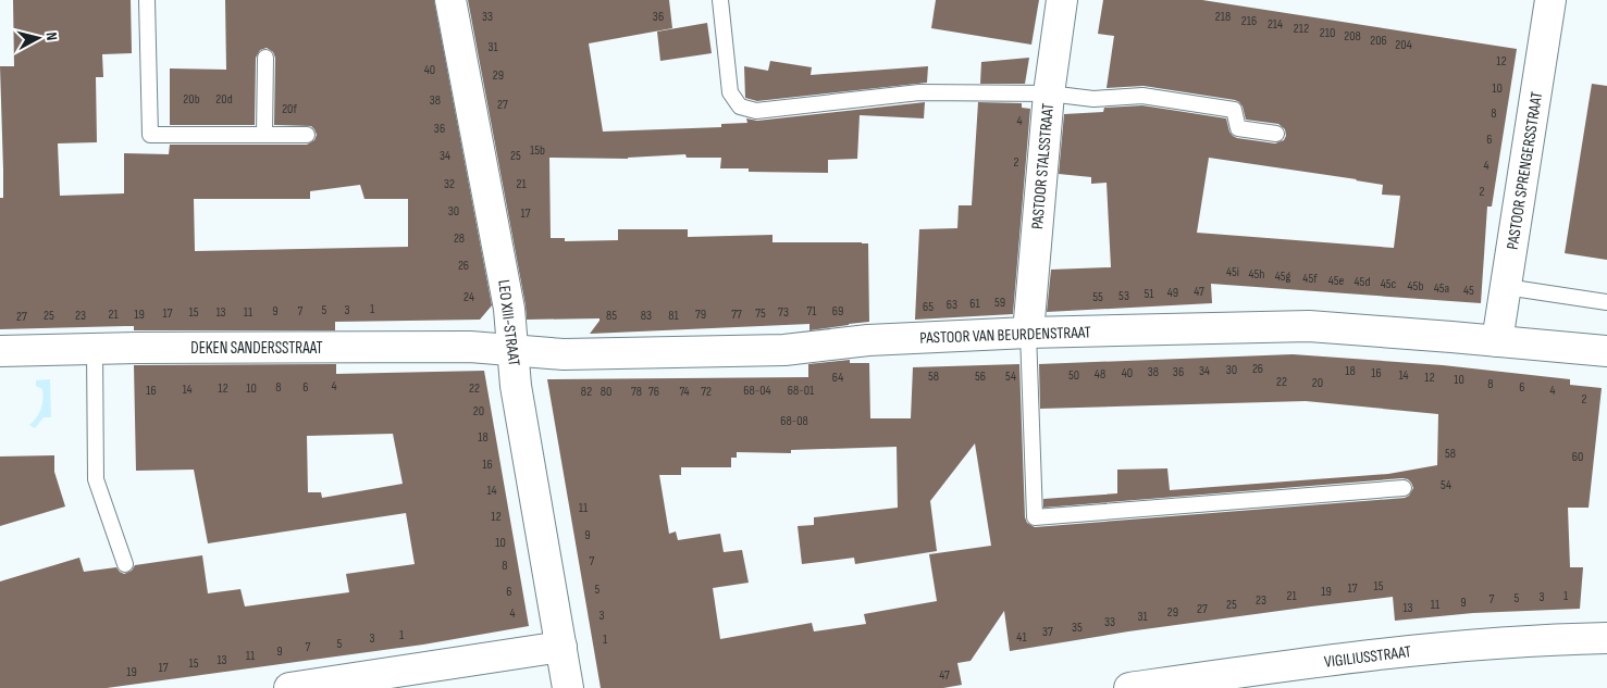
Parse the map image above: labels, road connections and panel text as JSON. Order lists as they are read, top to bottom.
{
  "streets": {
    "street": [
      "PASTOOR STALSSTRAAT",
      "PASTOOR SPRENGERSSTRAAT",
      "LEO XIII-STRAAT",
      "PASTOOR VAN BEURDENSTRAAT",
      "DEKEN SANDERSSTRAAT",
      "VIGILIUSSTRAAT"
    ]
  },
  "crossings": [
    ["PASTOOR STALSSTRAAT", "PASTOOR VAN BEURDENSTRAAT"],
    ["PASTOOR SPRENGERSSTRAAT", "PASTOOR VAN BEURDENSTRAAT"],
    ["LEO XIII-STRAAT", "PASTOOR VAN BEURDENSTRAAT"],
    ["LEO XIII-STRAAT", "DEKEN SANDERSSTRAAT"],
    ["PASTOOR VAN BEURDENSTRAAT", "DEKEN SANDERSSTRAAT"]
  ],
  "house_numbers": [
    "33",
    "36",
    "218",
    "216",
    "214",
    "212",
    "210",
    "208",
    "206",
    "204",
    "31",
    "12",
    "40",
    "29",
    "10",
    "20b",
    "20d",
    "38",
    "27",
    "20f",
    "8",
    "4",
    "36",
    "6",
    "15b",
    "34",
    "25",
    "2",
    "4",
    "32",
    "21",
    "2",
    "30",
    "17",
    "28",
    "26",
    "45i",
    "45h",
    "45g",
    "45f",
    "45e",
    "45d",
    "45c",
    "45b",
    "45a",
    "45",
    "47",
    "49",
    "51",
    "53",
    "24",
    "55",
    "59",
    "61",
    "63",
    "65",
    "1",
    "5",
    "3",
    "9",
    "7",
    "71",
    "69",
    "15",
    "13",
    "11",
    "73",
    "17",
    "75",
    "21",
    "19",
    "79",
    "77",
    "25",
    "23",
    "85",
    "83",
    "81",
    "27",
    "26",
    "30",
    "34",
    "18",
    "38",
    "36",
    "40",
    "16",
    "48",
    "50",
    "14",
    "58",
    "56",
    "54",
    "64",
    "12",
    "10",
    "22",
    "20",
    "8",
    "4",
    "8",
    "6",
    "6",
    "12",
    "10",
    "22",
    "14",
    "16",
    "68-04",
    "68-01",
    "4",
    "82",
    "80",
    "78",
    "76",
    "74",
    "72",
    "2",
    "20",
    "68-08",
    "18",
    "58",
    "60",
    "16",
    "54",
    "14",
    "11",
    "12",
    "9",
    "10",
    "7",
    "8",
    "15",
    "17",
    "5",
    "6",
    "19",
    "21",
    "1",
    "3",
    "5",
    "7",
    "23",
    "9",
    "25",
    "11",
    "13",
    "27",
    "29",
    "4",
    "3",
    "31",
    "33",
    "35",
    "37",
    "1",
    "41",
    "3",
    "1",
    "5",
    "7",
    "9",
    "11",
    "13",
    "15",
    "17",
    "19",
    "47"
  ],
  "north": "right"
}
